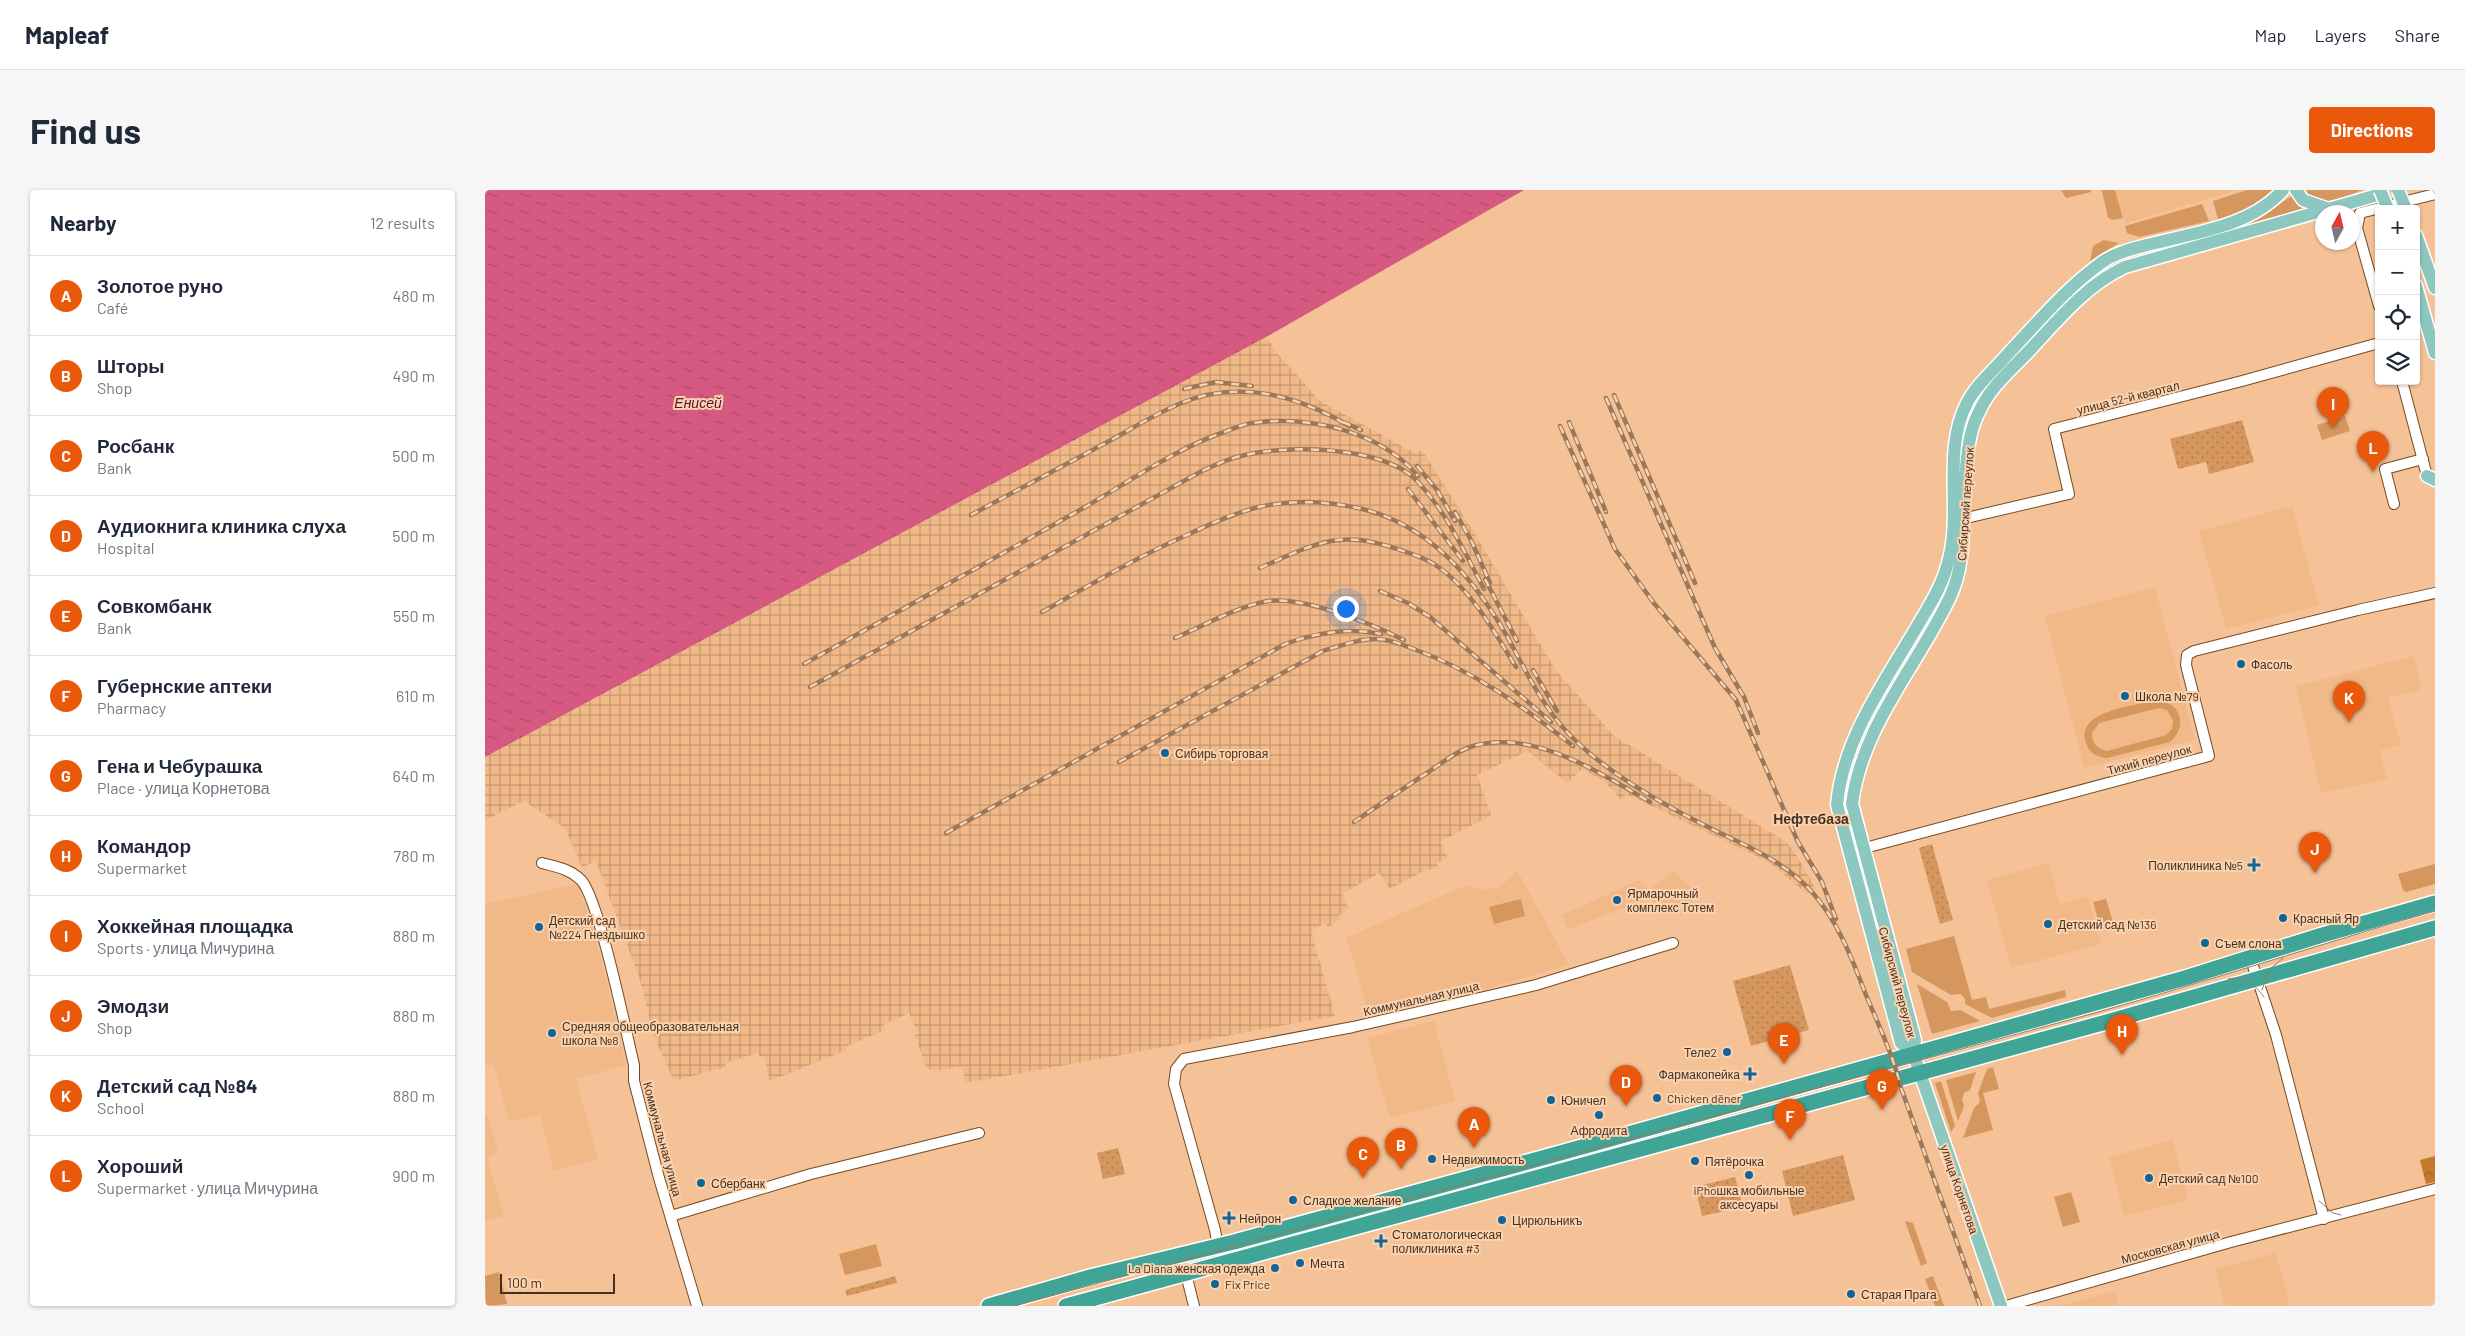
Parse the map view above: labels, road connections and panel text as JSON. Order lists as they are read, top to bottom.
{
  "streets": {
    "main road": ["Сибирский переулок", "улица Корнетова"],
    "street": [
      "улица 52-й квартал",
      "Тихий переулок",
      "Коммунальная улица",
      "Московская улица"
    ]
  },
  "crossings": [
    ["улица 52-й квартал", "Сибирский переулок"],
    ["Сибирский переулок", "Тихий переулок"],
    ["Сибирский переулок", "улица Корнетова"]
  ],
  "districts": ["Нефтебаза"],
  "water": ["Енисей"],
  "places": {
    "other": [
      "Фасоль",
      "Школа №79",
      "Сибирь торговая",
      "Ярмарочный комплекс Тотем",
      "Красный Яр",
      "Детский сад №136",
      "Детский сад №224 Гнездышко",
      "Съем слона",
      "Средняя общеобразовательная школа №8",
      "Теле2",
      "Chicken dëner",
      "Юничел",
      "Афродита",
      "Недвижимость",
      "Пятёрочка",
      "iPhoшка мобильные аксесуары",
      "Детский сад №100",
      "Сбербанк",
      "Сладкое желание",
      "Цирюльникъ",
      "Мечта",
      "La Diana женская одежда",
      "Fix Price",
      "Старая Прага"
    ],
    "health": [
      "Поликлиника №5",
      "Фармакопейка",
      "Нейрон",
      "Стоматологическая поликлиника #3"
    ]
  },
  "scale_bar": "100 m",
  "north": "top",
  "page": {
    "header": "Mapleaf",
    "nav": ["Map", "Layers", "Share"],
    "buttons": "Directions",
    "title": "Find us",
    "heading": ["Nearby", "12 results"],
    "map_buttons": ["+", "−"],
    "list": [
      {
        "mark": "A",
        "name": "Золотое руно",
        "note": "Café",
        "value": "480 m"
      },
      {
        "mark": "B",
        "name": "Шторы",
        "note": "Shop",
        "value": "490 m"
      },
      {
        "mark": "C",
        "name": "Росбанк",
        "note": "Bank",
        "value": "500 m"
      },
      {
        "mark": "D",
        "name": "Аудиокнига клиника слуха",
        "note": "Hospital",
        "value": "500 m"
      },
      {
        "mark": "E",
        "name": "Совкомбанк",
        "note": "Bank",
        "value": "550 m"
      },
      {
        "mark": "F",
        "name": "Губернские аптеки",
        "note": "Pharmacy",
        "value": "610 m"
      },
      {
        "mark": "G",
        "name": "Гена и Чебурашка",
        "note": "Place · улица Корнетова",
        "value": "640 m"
      },
      {
        "mark": "H",
        "name": "Командор",
        "note": "Supermarket",
        "value": "780 m"
      },
      {
        "mark": "I",
        "name": "Хоккейная площадка",
        "note": "Sports · улица Мичурина",
        "value": "880 m"
      },
      {
        "mark": "J",
        "name": "Эмодзи",
        "note": "Shop",
        "value": "880 m"
      },
      {
        "mark": "K",
        "name": "Детский сад №84",
        "note": "School",
        "value": "880 m"
      },
      {
        "mark": "L",
        "name": "Хороший",
        "note": "Supermarket · улица Мичурина",
        "value": "900 m"
      }
    ],
    "pins": [
      "I",
      "L",
      "K",
      "J",
      "H",
      "E",
      "D",
      "G",
      "F",
      "A",
      "B",
      "C"
    ],
    "scale": "100 m"
  }
}
